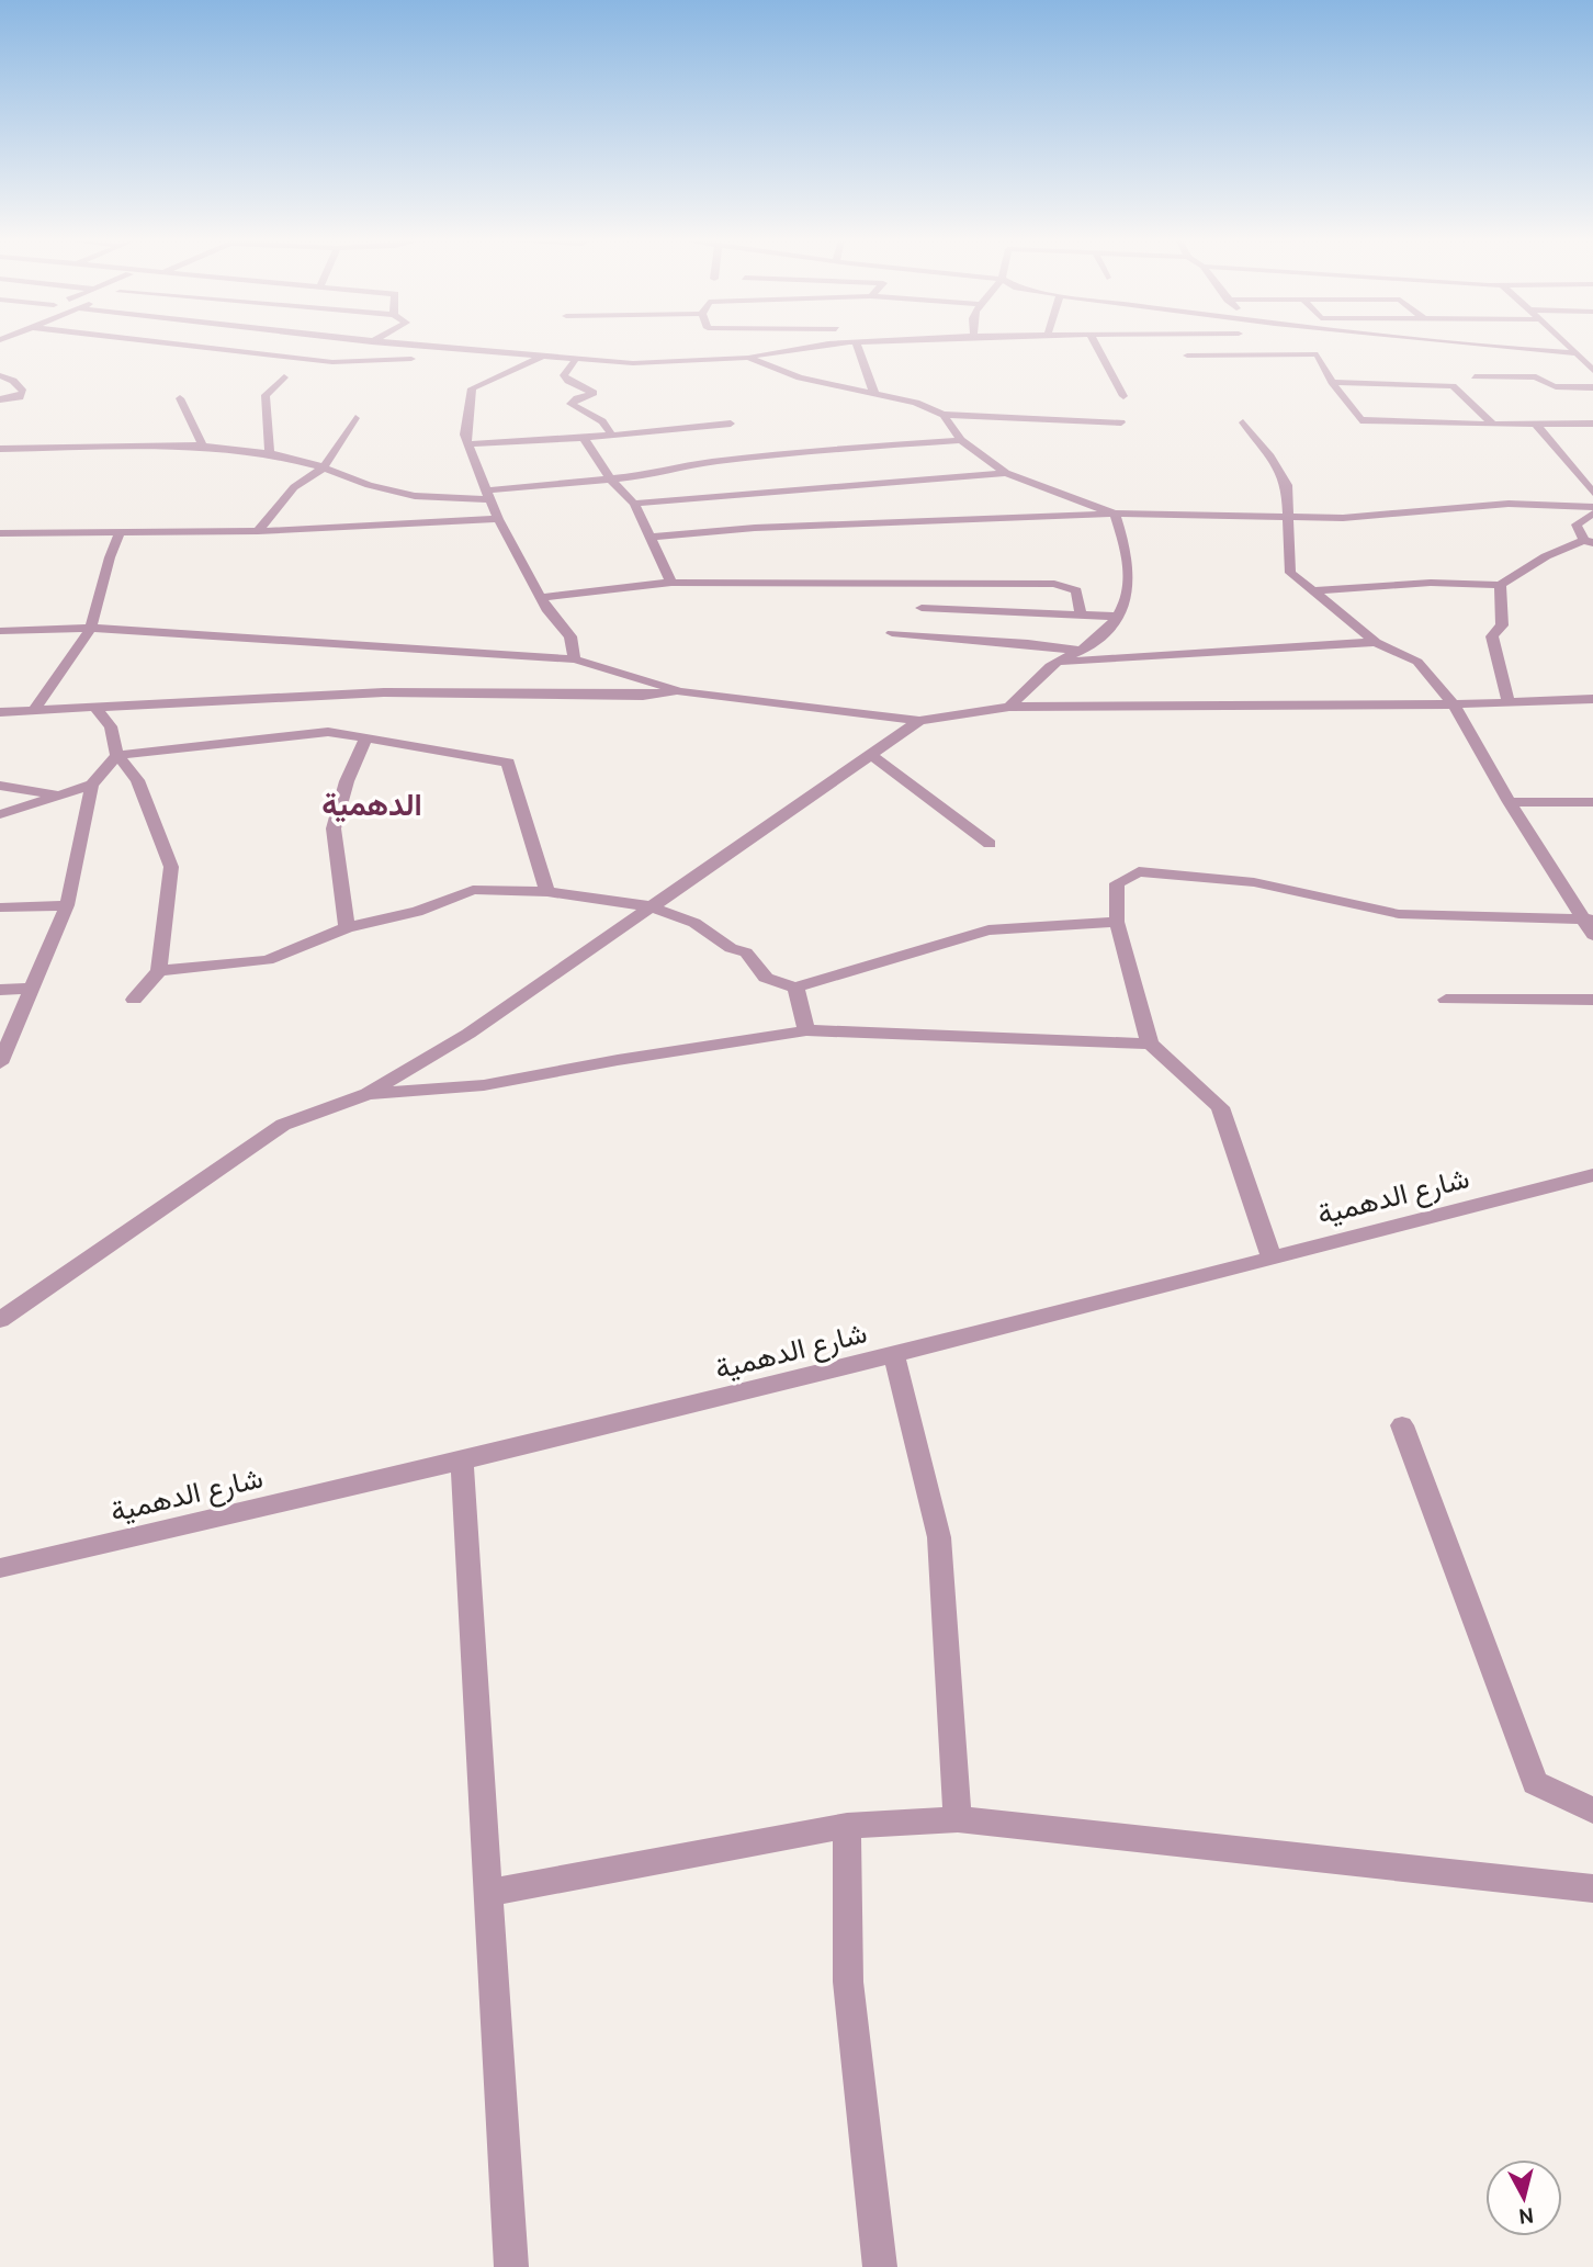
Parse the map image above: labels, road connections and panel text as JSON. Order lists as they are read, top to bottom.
{
  "streets": {
    "street": ["شارع الدهمية"]
  },
  "districts": ["الدهمية"],
  "north": "bottom"
}
